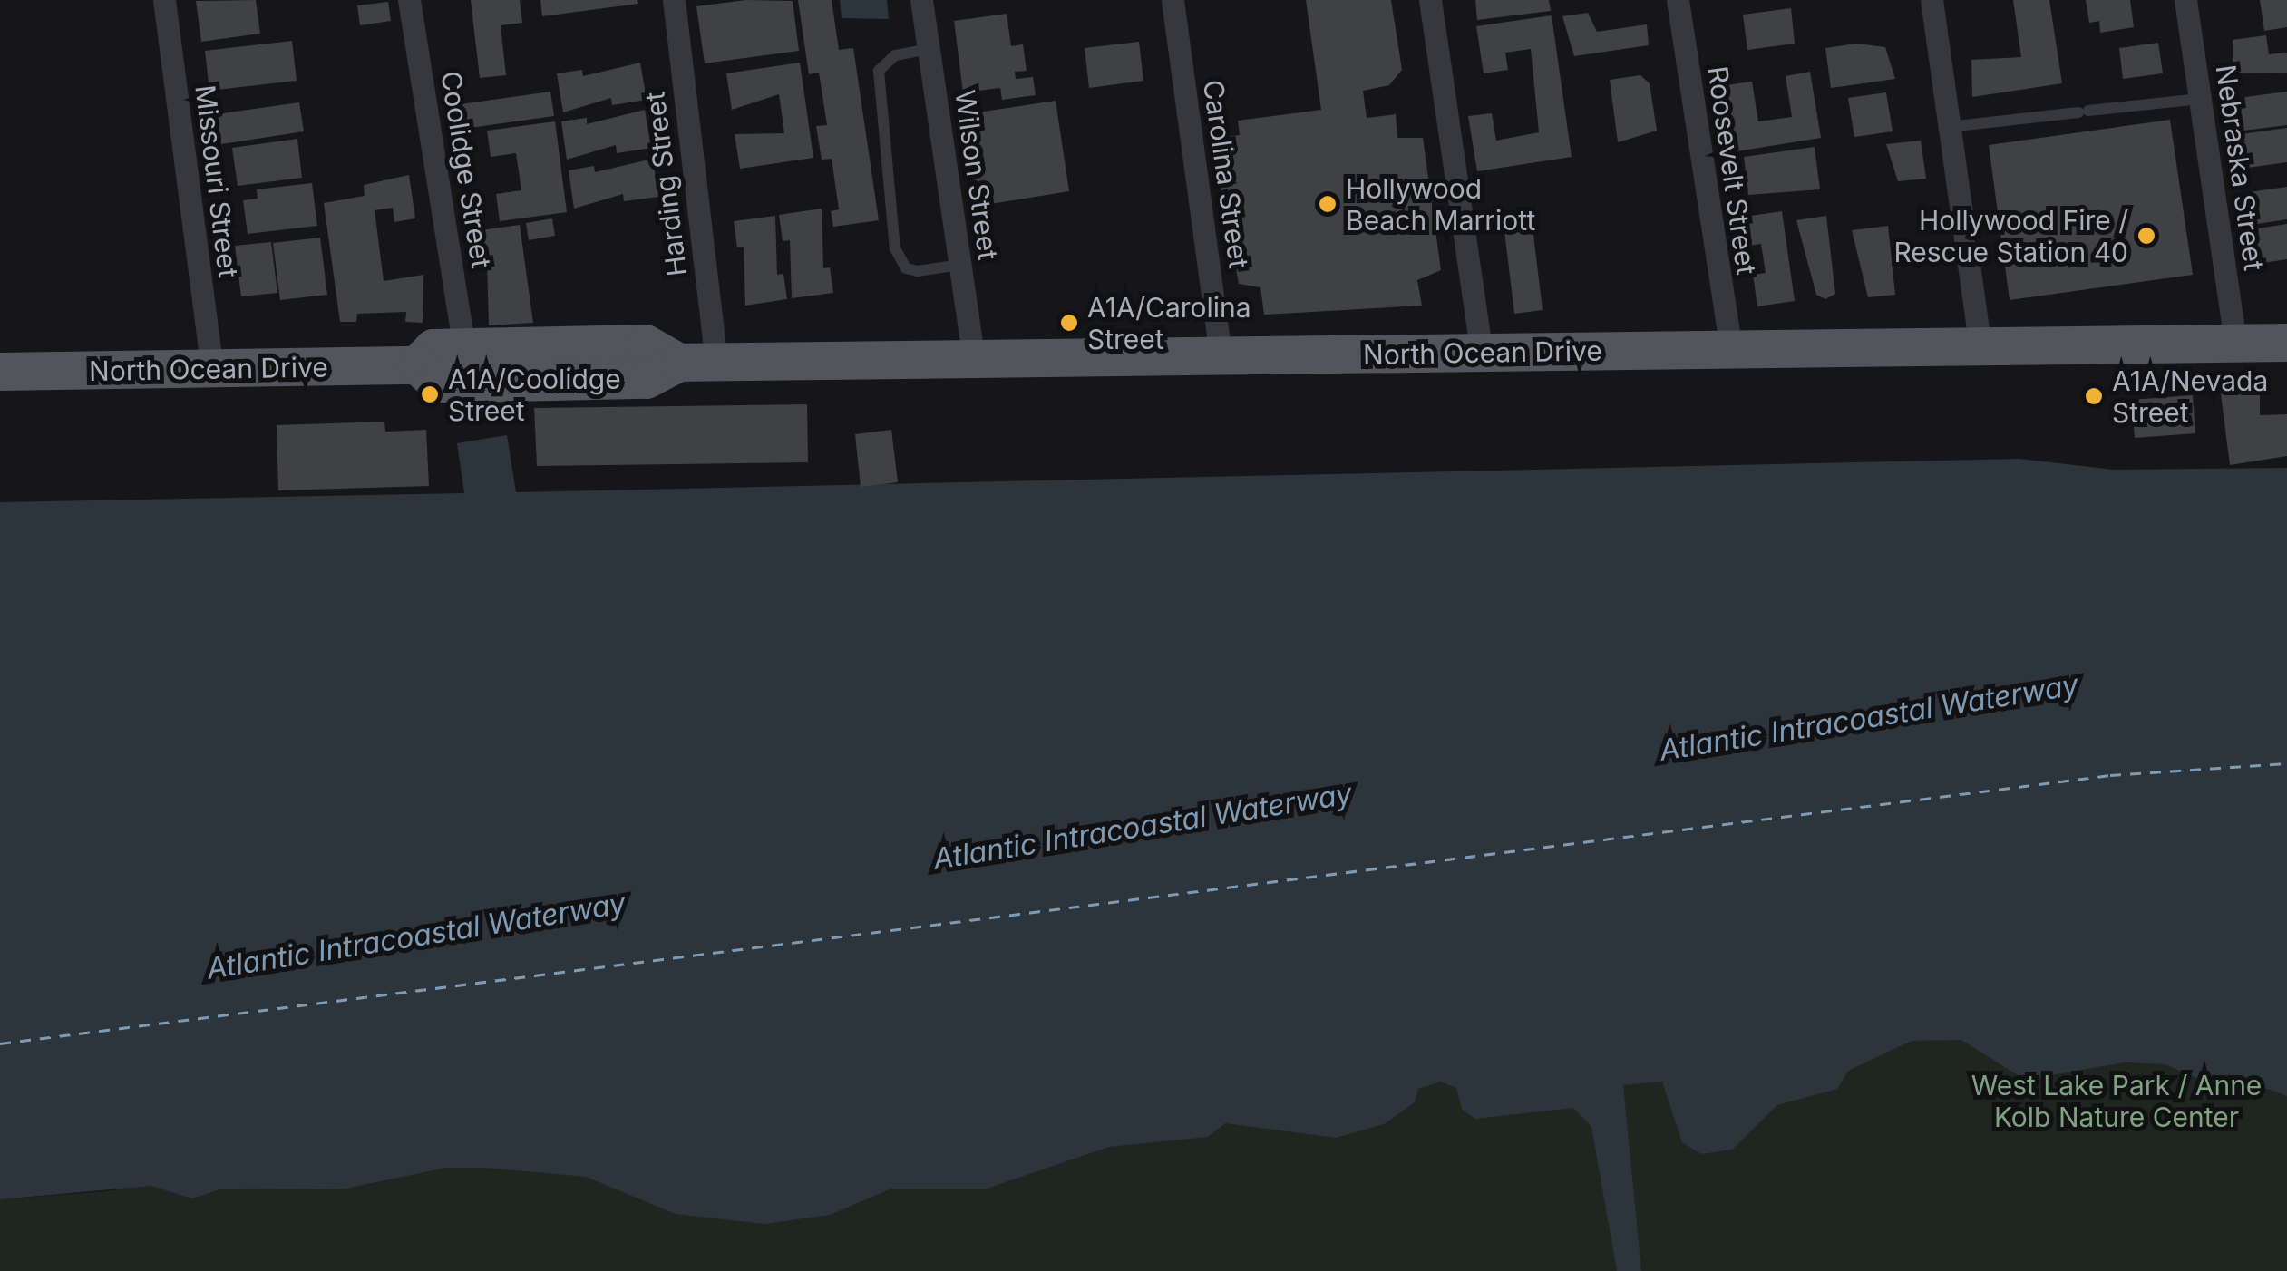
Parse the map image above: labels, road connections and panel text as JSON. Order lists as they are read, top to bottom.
{
  "streets": {
    "main road": ["North Ocean Drive"],
    "street": [
      "Nebraska Street",
      "Coolidge Street",
      "Roosevelt Street",
      "Carolina Street",
      "Wilson Street",
      "Missouri Street",
      "Harding Street"
    ]
  },
  "crossings": [
    ["Nebraska Street", "North Ocean Drive"],
    ["Coolidge Street", "North Ocean Drive"],
    ["Roosevelt Street", "North Ocean Drive"],
    ["Carolina Street", "North Ocean Drive"],
    ["Wilson Street", "North Ocean Drive"],
    ["Missouri Street", "North Ocean Drive"],
    ["Harding Street", "North Ocean Drive"]
  ],
  "water": ["Atlantic Intracoastal Waterway"],
  "parks": ["West Lake Park / Anne Kolb Nature Center"],
  "places": [
    "Hollywood Beach Marriott",
    "Hollywood Fire / Rescue Station 40",
    "A1A/Carolina Street",
    "A1A/Coolidge Street",
    "A1A/Nevada Street"
  ]
}
